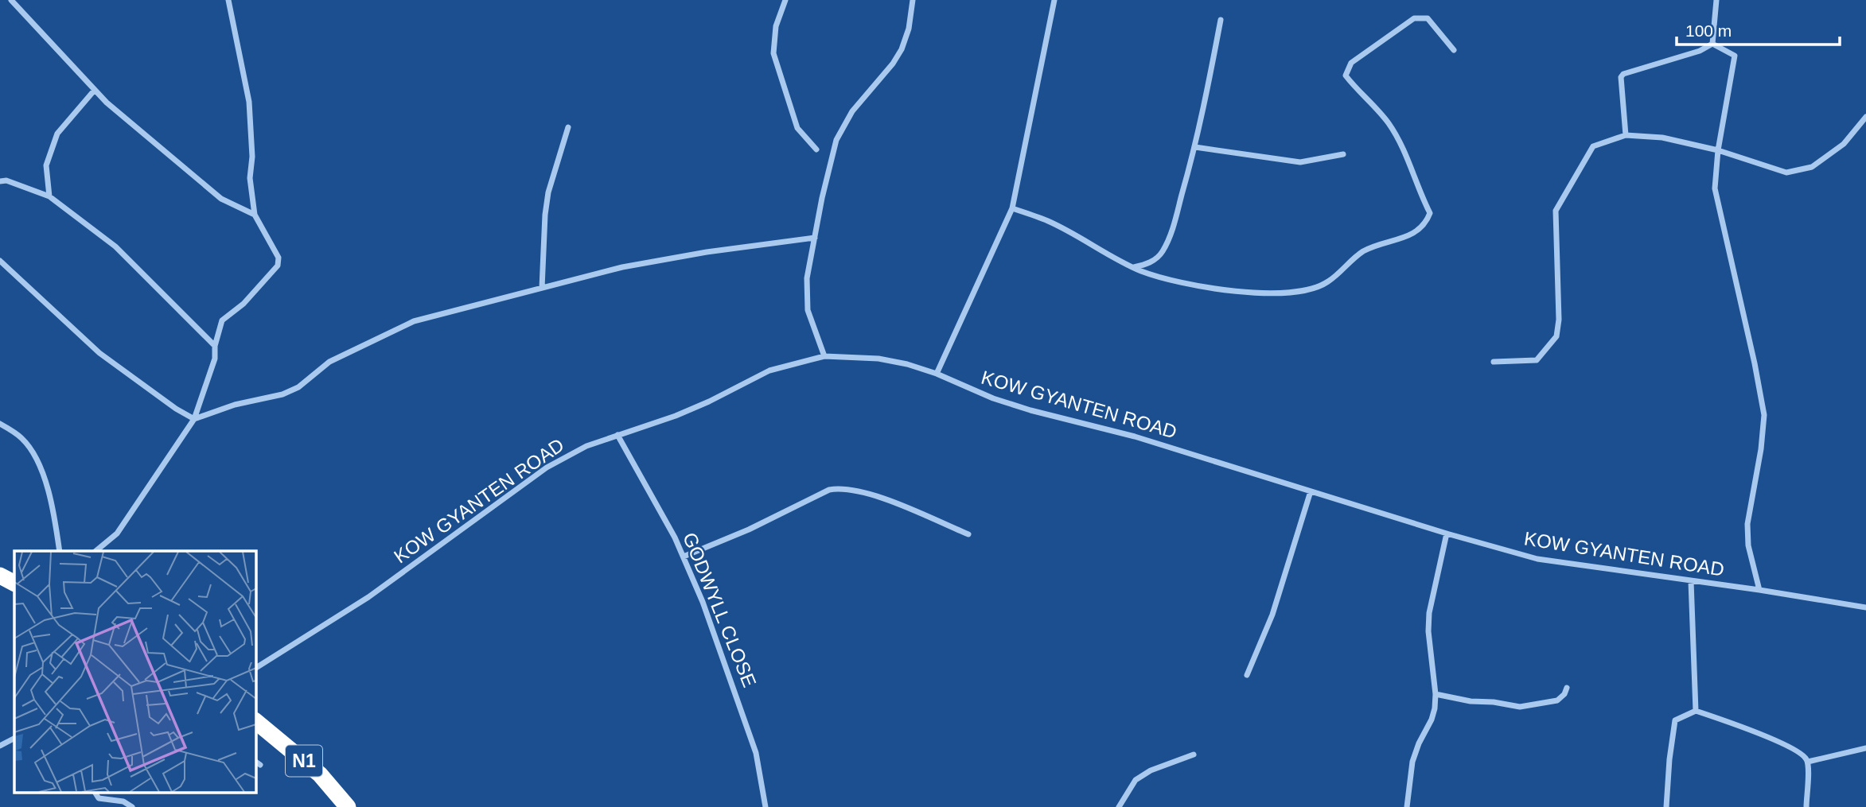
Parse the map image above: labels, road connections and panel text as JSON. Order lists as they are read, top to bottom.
{
  "streets": {
    "highway": ["N1"],
    "street": ["KOW GYANTEN ROAD", "GODWYLL CLOSE"]
  },
  "crossings": [
    ["KOW GYANTEN ROAD", "GODWYLL CLOSE"]
  ],
  "scale_bar": "100 m"
}
